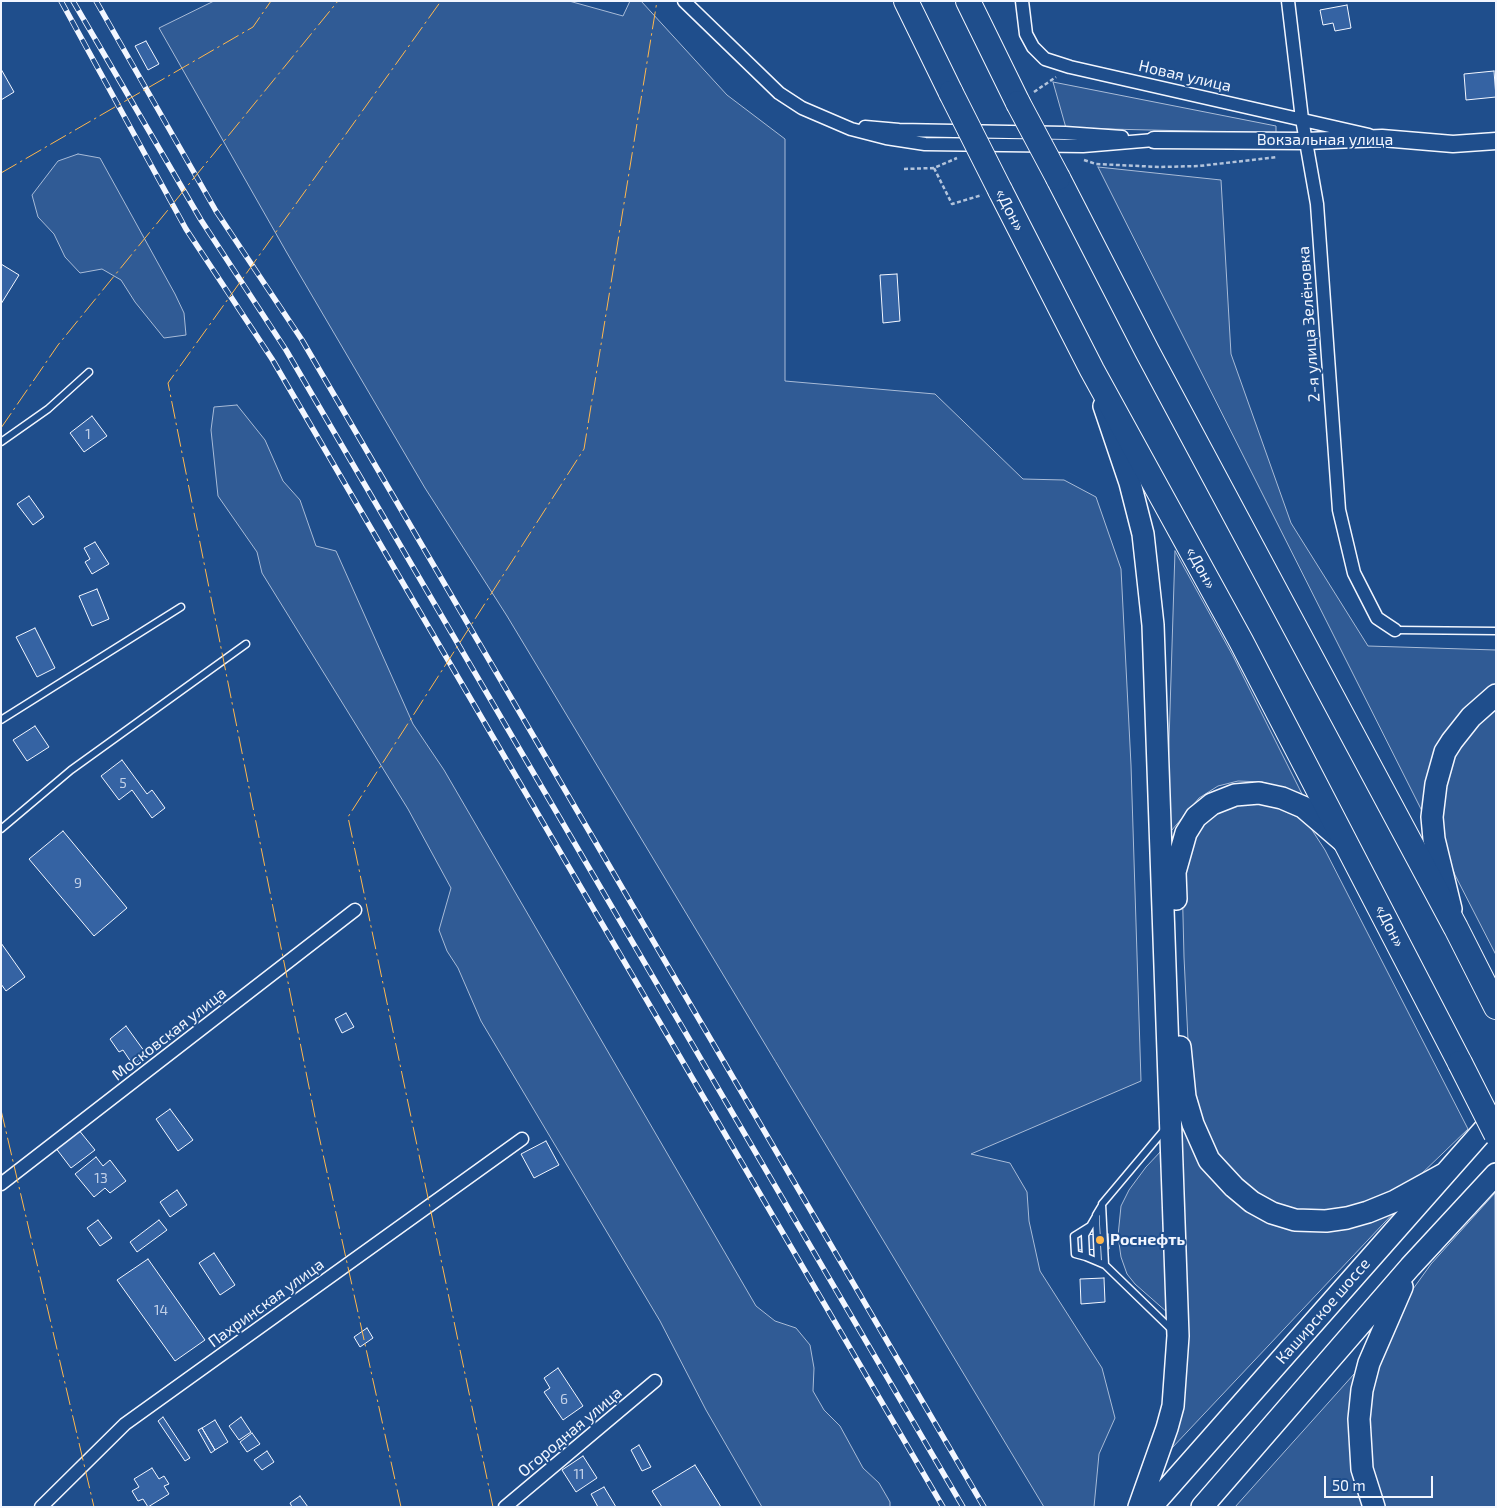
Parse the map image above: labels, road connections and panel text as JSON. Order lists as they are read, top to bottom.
{
  "streets": {
    "highway": ["«Дон»"],
    "main road": ["Каширское шоссе"],
    "street": [
      "Новая улица",
      "Вокзальная улица",
      "2-я улица Зелёновка",
      "Московская улица",
      "Пахринская улица",
      "Огородная улица"
    ]
  },
  "crossings": [
    ["Новая улица", "Вокзальная улица"],
    ["Новая улица", "2-я улица Зелёновка"],
    ["Вокзальная улица", "2-я улица Зелёновка"]
  ],
  "places": ["Роснефть"],
  "house_numbers": [
    "1",
    "5",
    "9",
    "13",
    "14",
    "6",
    "11"
  ],
  "scale_bar": "50 m"
}
